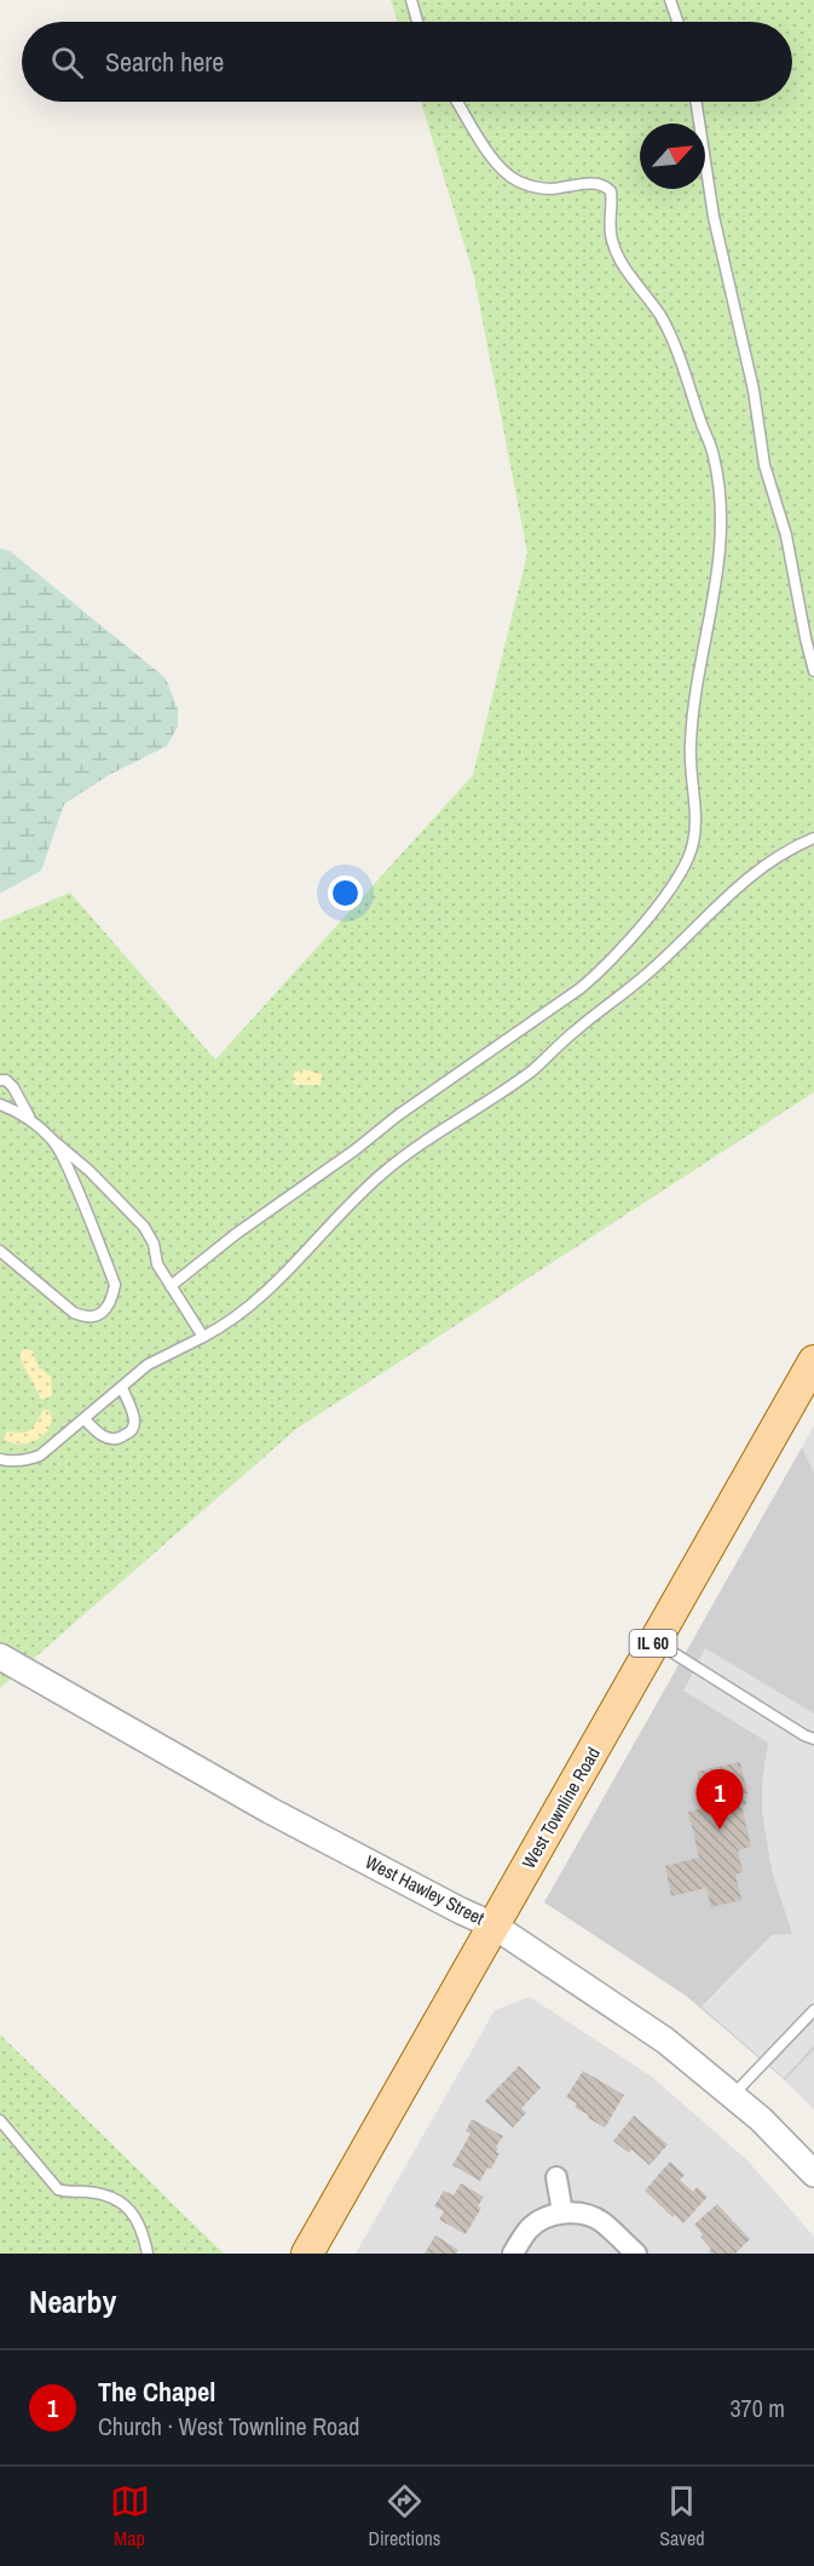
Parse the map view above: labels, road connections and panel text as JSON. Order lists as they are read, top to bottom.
{
  "streets": {
    "main road": ["IL 60", "West Townline Road"],
    "street": ["West Hawley Street"]
  },
  "crossings": [
    ["West Townline Road", "West Hawley Street"]
  ],
  "north": "top right",
  "page": {
    "search": "Search here",
    "pins": "1",
    "heading": "Nearby",
    "list": [
      {
        "mark": "1",
        "name": "The Chapel",
        "note": "Church · West Townline Road",
        "value": "370 m"
      }
    ],
    "nav": ["Map", "Directions", "Saved"]
  }
}
